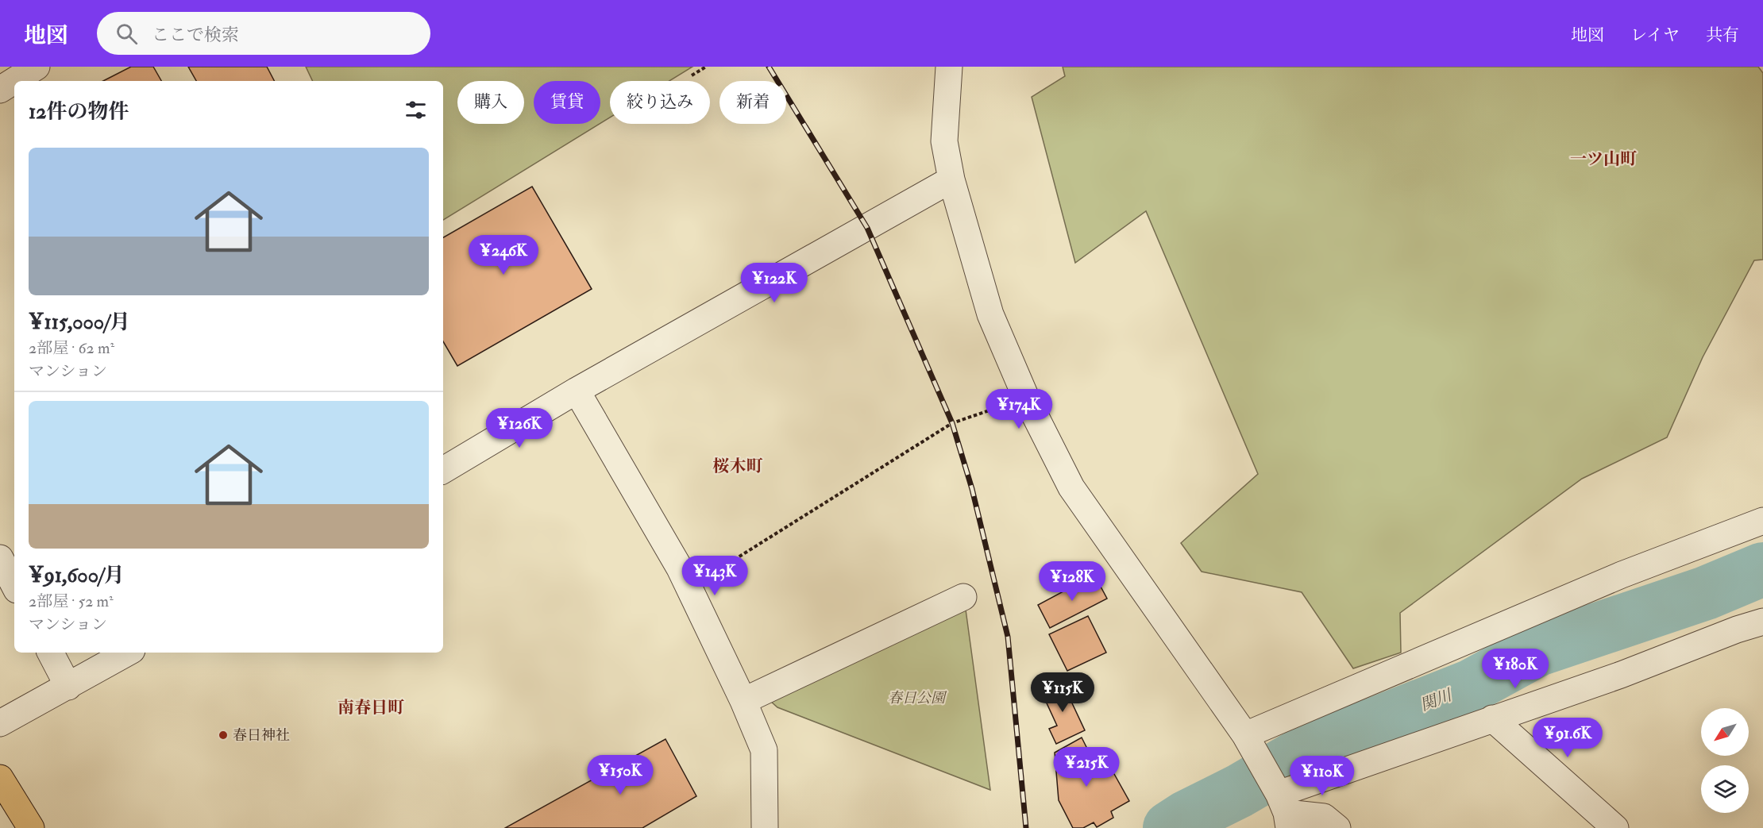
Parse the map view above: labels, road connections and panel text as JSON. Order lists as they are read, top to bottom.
{
  "districts": ["一ツ山町", "桜木町", "南春日町"],
  "water": ["関川"],
  "parks": ["春日公園"],
  "places": ["春日神社"],
  "north": "bottom left",
  "page": {
    "header": "地図",
    "search": "ここで検索",
    "nav": ["地図", "レイヤ", "共有"],
    "chip": [
      "購入",
      "賃貸",
      "絞り込み",
      "新着"
    ],
    "heading": "12件の物件",
    "list": [
      {
        "name": "¥115,000/月",
        "note": "2部屋 · 62 m² · マンション"
      },
      {
        "name": "¥91,600/月",
        "note": "2部屋 · 52 m² · マンション"
      }
    ],
    "price": [
      "¥246K",
      "¥122K",
      "¥174K",
      "¥126K",
      "¥143K",
      "¥128K",
      "¥180K",
      "¥115K",
      "¥91.6K",
      "¥215K",
      "¥150K",
      "¥110K"
    ]
  }
}
